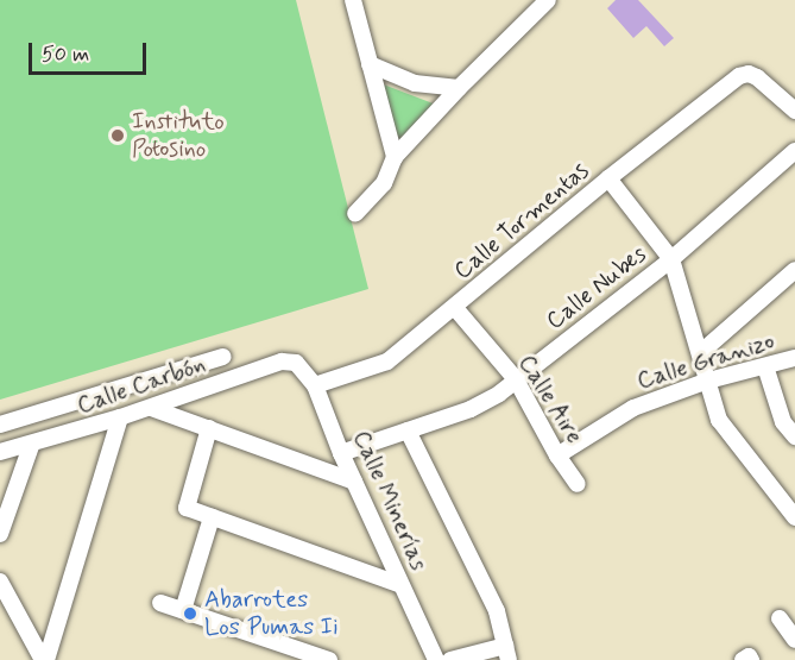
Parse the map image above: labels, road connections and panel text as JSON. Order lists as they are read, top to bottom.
{
  "streets": {
    "street": [
      "Calle Tormentas",
      "Calle Nubes",
      "Calle Granizo",
      "Calle Carbón",
      "Calle Aire",
      "Calle Minerías"
    ]
  },
  "crossings": [
    ["Calle Tormentas", "Calle Aire"],
    ["Calle Tormentas", "Calle Minerías"],
    ["Calle Nubes", "Calle Aire"],
    ["Calle Nubes", "Calle Minerías"],
    ["Calle Granizo", "Calle Aire"],
    ["Calle Carbón", "Calle Minerías"]
  ],
  "places": ["Instituto Potosino", "Abarrotes Los Pumas Ii"],
  "scale_bar": "50 m"
}
